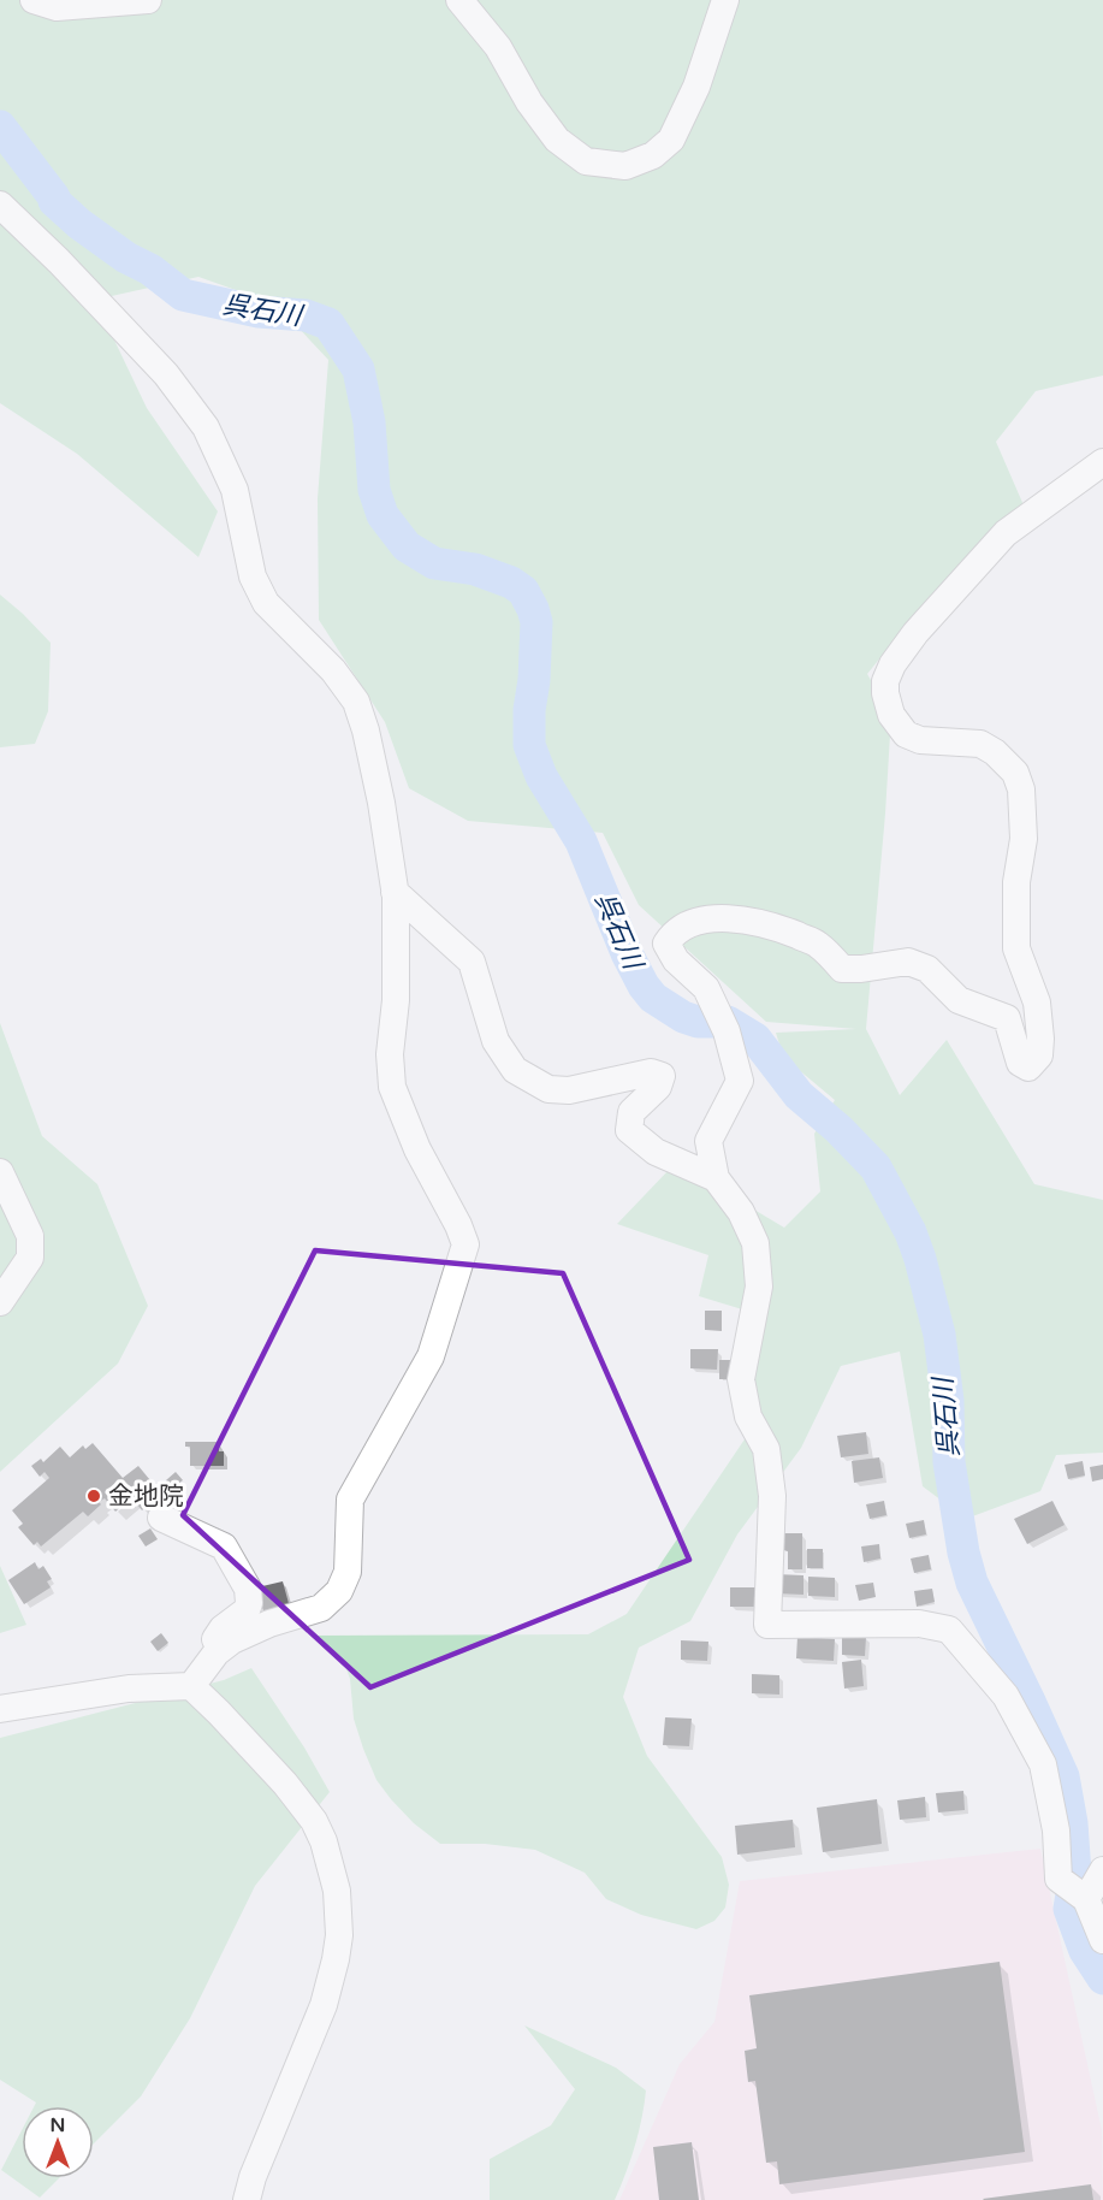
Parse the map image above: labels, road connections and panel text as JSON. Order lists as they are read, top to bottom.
{
  "water": ["呉石川"],
  "places": ["金地院"],
  "north": "top"
}
